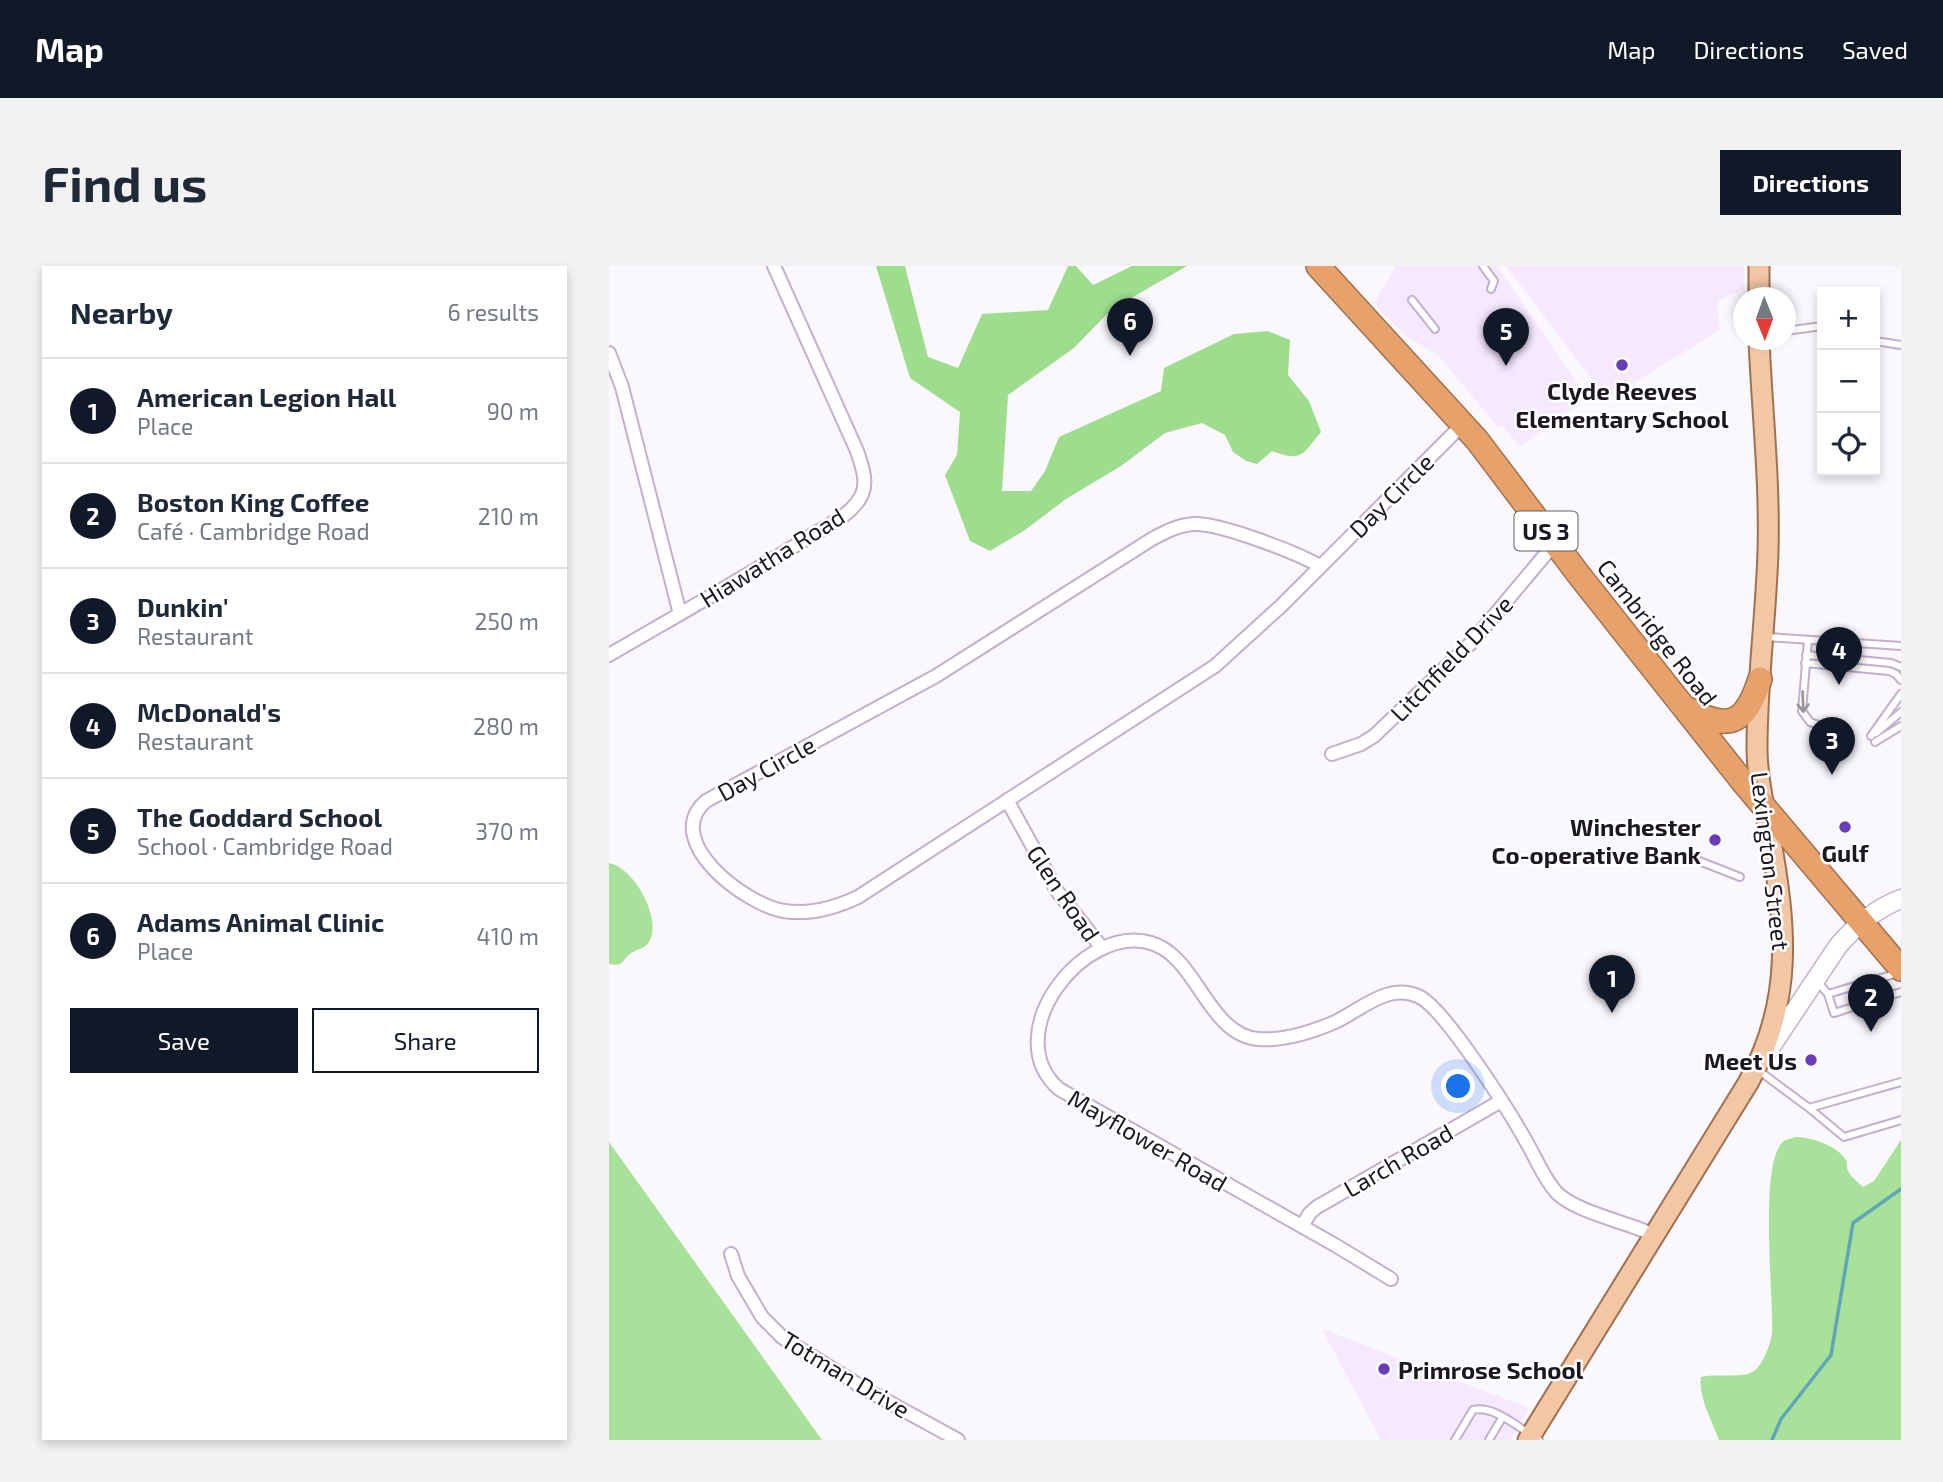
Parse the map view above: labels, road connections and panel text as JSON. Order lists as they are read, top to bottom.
{
  "streets": {
    "highway": ["US 3", "Cambridge Road"],
    "main road": ["Lexington Street"],
    "street": [
      "Day Circle",
      "Hiawatha Road",
      "Litchfield Drive",
      "Glen Road",
      "Mayflower Road",
      "Larch Road",
      "Totman Drive"
    ]
  },
  "crossings": [
    ["Day Circle", "Cambridge Road"],
    ["Day Circle", "Glen Road"],
    ["Cambridge Road", "Litchfield Drive"],
    ["Cambridge Road", "Lexington Street"],
    ["Lexington Street", "Mayflower Road"],
    ["Glen Road", "Mayflower Road"],
    ["Mayflower Road", "Larch Road"]
  ],
  "places": [
    "Clyde Reeves Elementary School",
    "Gulf",
    "Winchester Co-operative Bank",
    "Meet Us",
    "Primrose School"
  ],
  "north": "bottom",
  "page": {
    "header": "Map",
    "nav": ["Map", "Directions", "Saved"],
    "buttons": [
      "Directions",
      ["Save", "Share"]
    ],
    "title": "Find us",
    "heading": ["Nearby", "6 results"],
    "map_buttons": ["+", "−"],
    "pins": [
      "6",
      "5",
      "4",
      "3",
      "1",
      "2"
    ],
    "list": [
      {
        "mark": "1",
        "name": "American Legion Hall",
        "note": "Place",
        "value": "90 m"
      },
      {
        "mark": "2",
        "name": "Boston King Coffee",
        "note": "Café · Cambridge Road",
        "value": "210 m"
      },
      {
        "mark": "3",
        "name": "Dunkin'",
        "note": "Restaurant",
        "value": "250 m"
      },
      {
        "mark": "4",
        "name": "McDonald's",
        "note": "Restaurant",
        "value": "280 m"
      },
      {
        "mark": "5",
        "name": "The Goddard School",
        "note": "School · Cambridge Road",
        "value": "370 m"
      },
      {
        "mark": "6",
        "name": "Adams Animal Clinic",
        "note": "Place",
        "value": "410 m"
      }
    ]
  }
}
